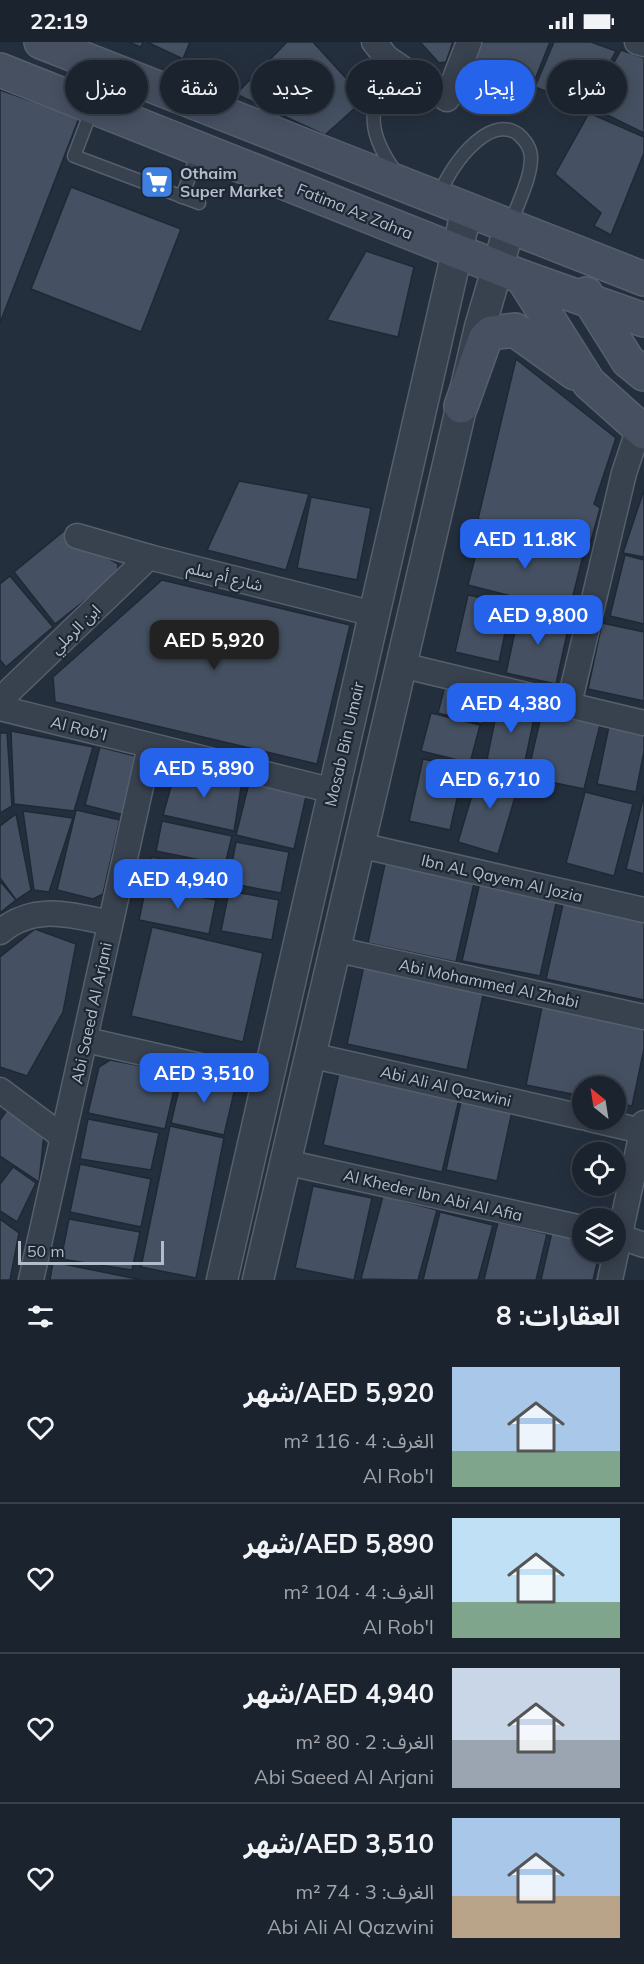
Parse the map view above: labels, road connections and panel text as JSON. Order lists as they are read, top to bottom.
{
  "streets": {
    "main road": ["Fatima Az Zahra"],
    "street": [
      "شارع أم سلم",
      "ابن الرملي",
      "Al Rob'I",
      "Mosab Bin Umair",
      "Ibn AL Qayem Al Jozia",
      "Abi Mohammed Al Zhabi",
      "Abi Saeed Al Arjani",
      "Abi Ali Al Qazwini",
      "Al Kheder Ibn Abi Al Afia"
    ]
  },
  "crossings": [
    ["Fatima Az Zahra", "Mosab Bin Umair"],
    ["شارع أم سلم", "ابن الرملي"],
    ["شارع أم سلم", "Mosab Bin Umair"],
    ["Al Rob'I", "Mosab Bin Umair"],
    ["Al Rob'I", "Abi Saeed Al Arjani"]
  ],
  "places": {
    "supermarket": ["Othaim Super Market"]
  },
  "scale_bar": "50 m",
  "north": "top left",
  "page": {
    "status": "22:19",
    "chip": [
      "شراء",
      "إيجار",
      "تصفية",
      "جديد",
      "شقة",
      "منزل"
    ],
    "price": [
      "AED 11.8K",
      "AED 9,800",
      "AED 5,920",
      "AED 4,380",
      "AED 5,890",
      "AED 6,710",
      "AED 4,940",
      "AED 3,510"
    ],
    "scale": "50 m",
    "heading": "العقارات: 8",
    "list": [
      {
        "name": "AED 5,920/شهر",
        "note": "الغرف: 4 · 116 m² · Al Rob'I"
      },
      {
        "name": "AED 5,890/شهر",
        "note": "الغرف: 4 · 104 m² · Al Rob'I"
      },
      {
        "name": "AED 4,940/شهر",
        "note": "الغرف: 2 · 80 m² · Abi Saeed Al Arjani"
      },
      {
        "name": "AED 3,510/شهر",
        "note": "الغرف: 3 · 74 m² · Abi Ali Al Qazwini"
      }
    ]
  }
}
